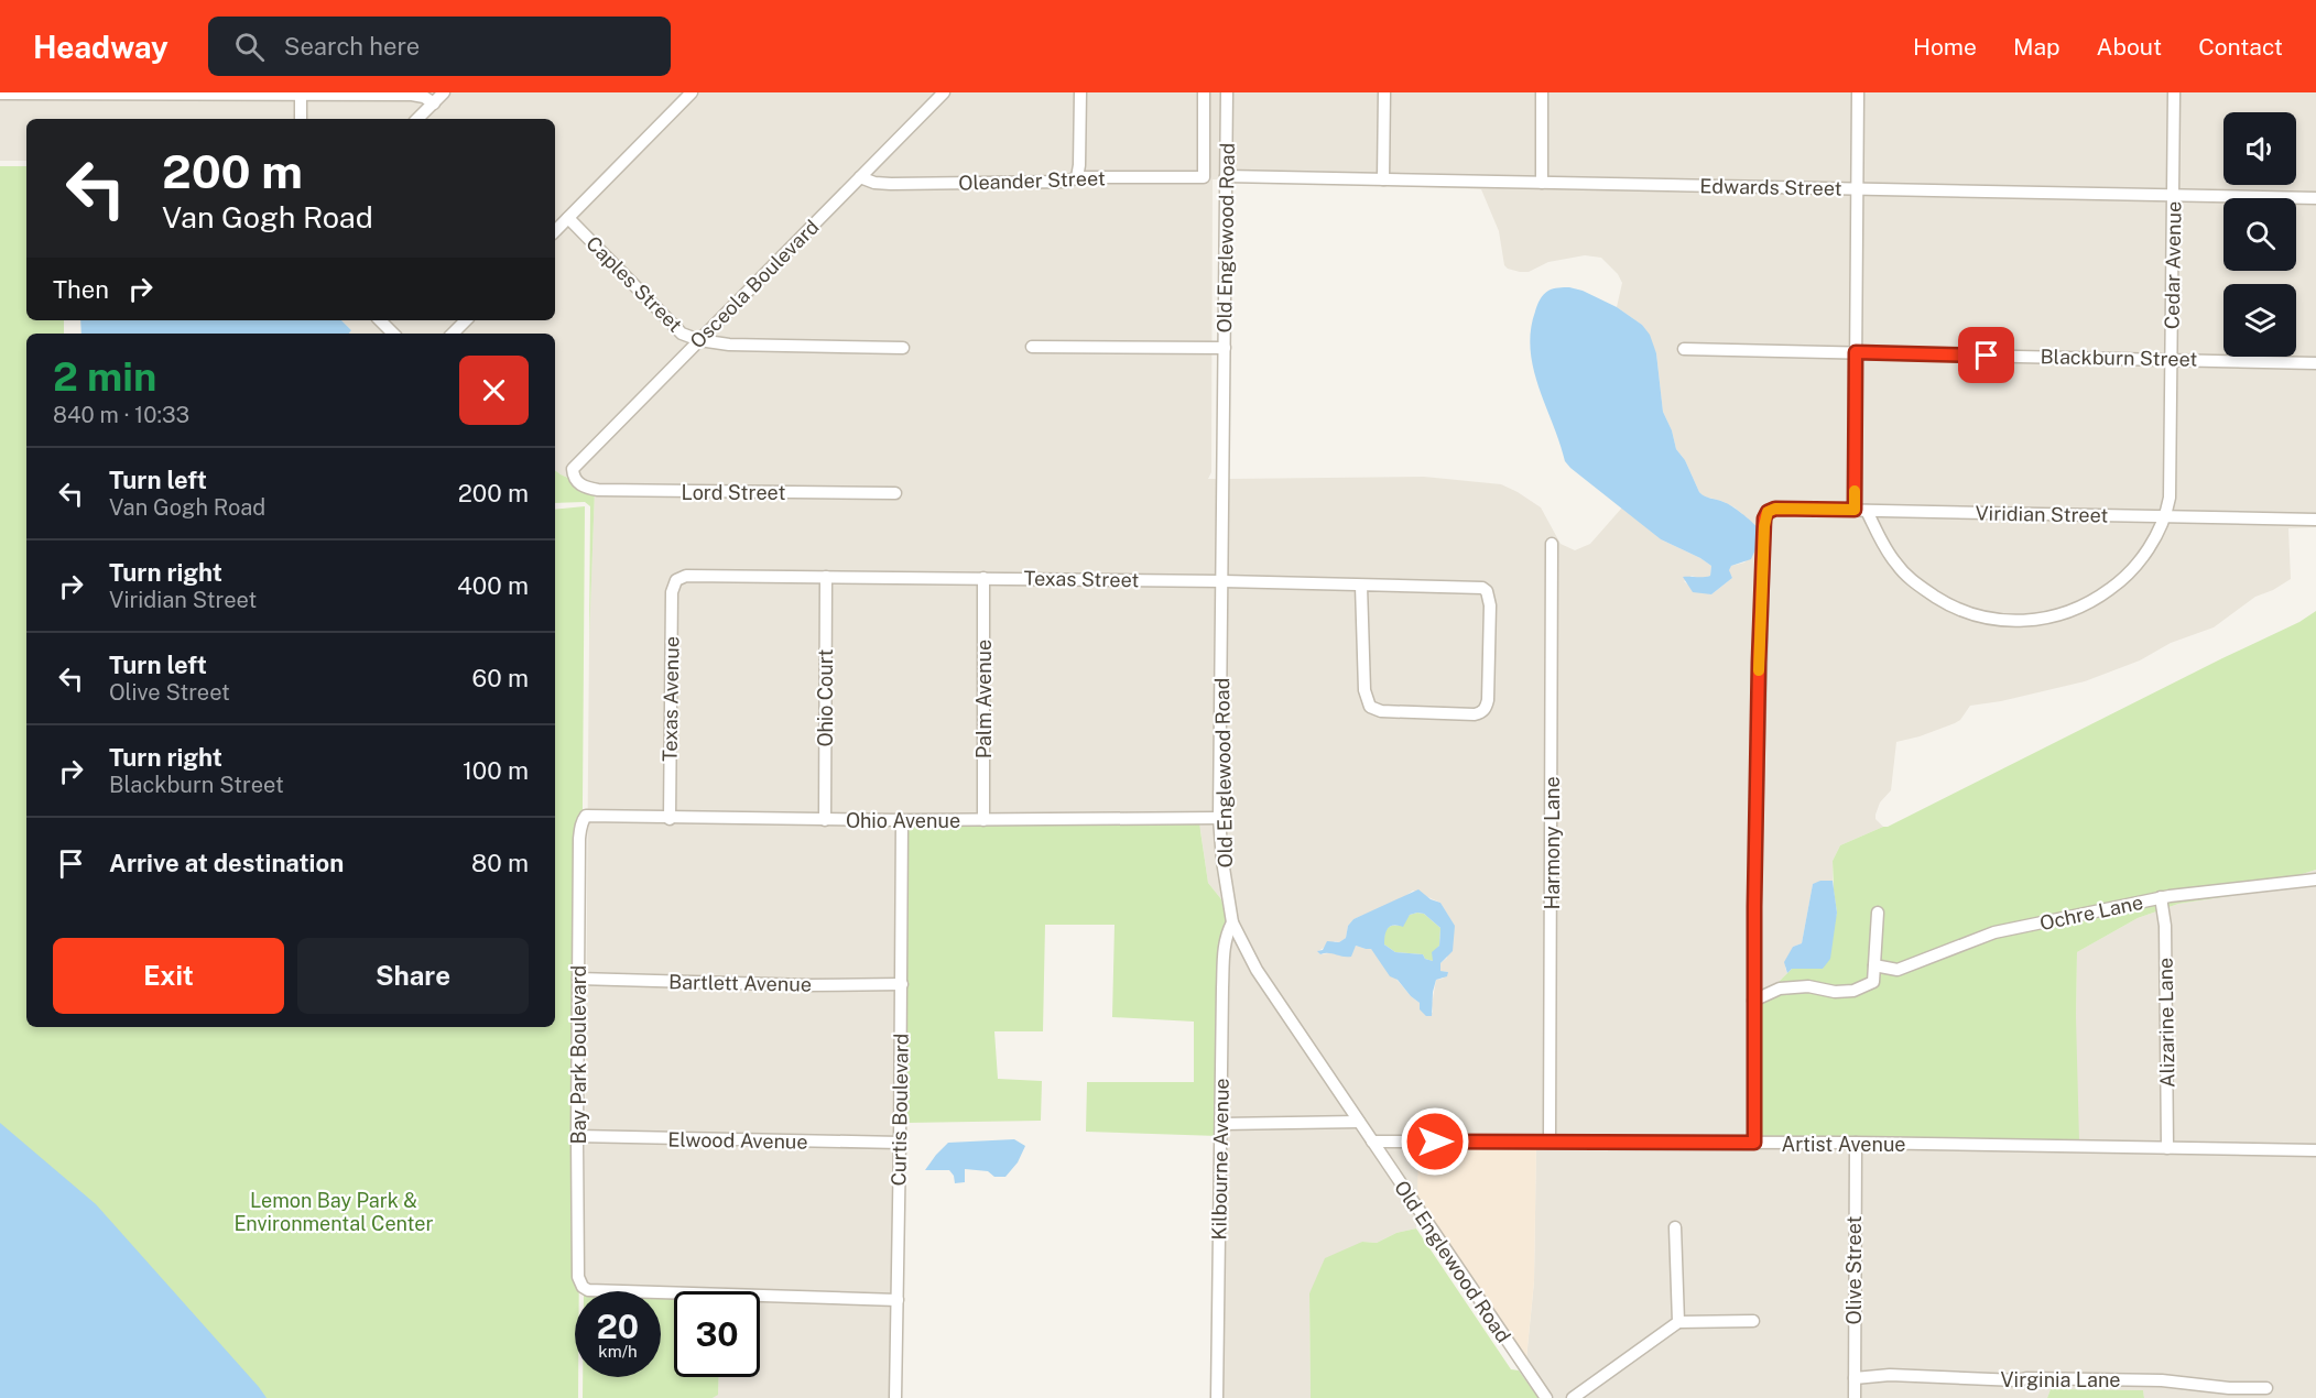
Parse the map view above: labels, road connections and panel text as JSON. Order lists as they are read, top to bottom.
{
  "streets": {
    "street": [
      "Oleander Street",
      "Edwards Street",
      "Old Englewood Road",
      "Cedar Avenue",
      "Caples Street",
      "Osceola Boulevard",
      "Blackburn Street",
      "Lord Street",
      "Viridian Street",
      "Texas Street",
      "Ohio Court",
      "Texas Avenue",
      "Palm Avenue",
      "Ohio Avenue",
      "Harmony Lane",
      "Ochre Lane",
      "Bartlett Avenue",
      "Alizarine Lane",
      "Bay Park Boulevard",
      "Curtis Boulevard",
      "Elwood Avenue",
      "Artist Avenue",
      "Kilbourne Avenue",
      "Olive Street",
      "Virginia Lane"
    ]
  },
  "crossings": [
    ["Oleander Street", "Osceola Boulevard"],
    ["Edwards Street", "Old Englewood Road"],
    ["Edwards Street", "Cedar Avenue"],
    ["Old Englewood Road", "Texas Street"],
    ["Old Englewood Road", "Ohio Avenue"],
    ["Old Englewood Road", "Artist Avenue"],
    ["Old Englewood Road", "Kilbourne Avenue"],
    ["Cedar Avenue", "Blackburn Street"],
    ["Cedar Avenue", "Viridian Street"],
    ["Caples Street", "Osceola Boulevard"],
    ["Osceola Boulevard", "Lord Street"],
    ["Texas Street", "Ohio Court"],
    ["Texas Street", "Texas Avenue"],
    ["Texas Street", "Palm Avenue"],
    ["Ohio Court", "Ohio Avenue"],
    ["Texas Avenue", "Ohio Avenue"],
    ["Palm Avenue", "Ohio Avenue"],
    ["Ohio Avenue", "Bay Park Boulevard"],
    ["Ohio Avenue", "Curtis Boulevard"],
    ["Harmony Lane", "Artist Avenue"],
    ["Ochre Lane", "Alizarine Lane"],
    ["Bartlett Avenue", "Bay Park Boulevard"],
    ["Bartlett Avenue", "Curtis Boulevard"],
    ["Alizarine Lane", "Artist Avenue"],
    ["Bay Park Boulevard", "Curtis Boulevard"],
    ["Bay Park Boulevard", "Elwood Avenue"],
    ["Curtis Boulevard", "Elwood Avenue"],
    ["Artist Avenue", "Olive Street"],
    ["Olive Street", "Virginia Lane"]
  ],
  "parks": ["Lemon Bay Park & Environmental Center"],
  "page": {
    "header": "Headway",
    "search": "Search here",
    "nav": [
      "Home",
      "Map",
      "About",
      "Contact"
    ],
    "turn": ["200 m", "Van Gogh Road"],
    "then": "Then",
    "heading": ["2 min", "840 m · 10:33"],
    "list": [
      {
        "name": "Turn left",
        "note": "Van Gogh Road",
        "value": "200 m"
      },
      {
        "name": "Turn right",
        "note": "Viridian Street",
        "value": "400 m"
      },
      {
        "name": "Turn left",
        "note": "Olive Street",
        "value": "60 m"
      },
      {
        "name": "Turn right",
        "note": "Blackburn Street",
        "value": "100 m"
      },
      {
        "name": "Arrive at destination",
        "value": "80 m"
      }
    ],
    "buttons": ["Exit", "Share"],
    "speed": "20 km/h",
    "limit": "30"
  }
}
